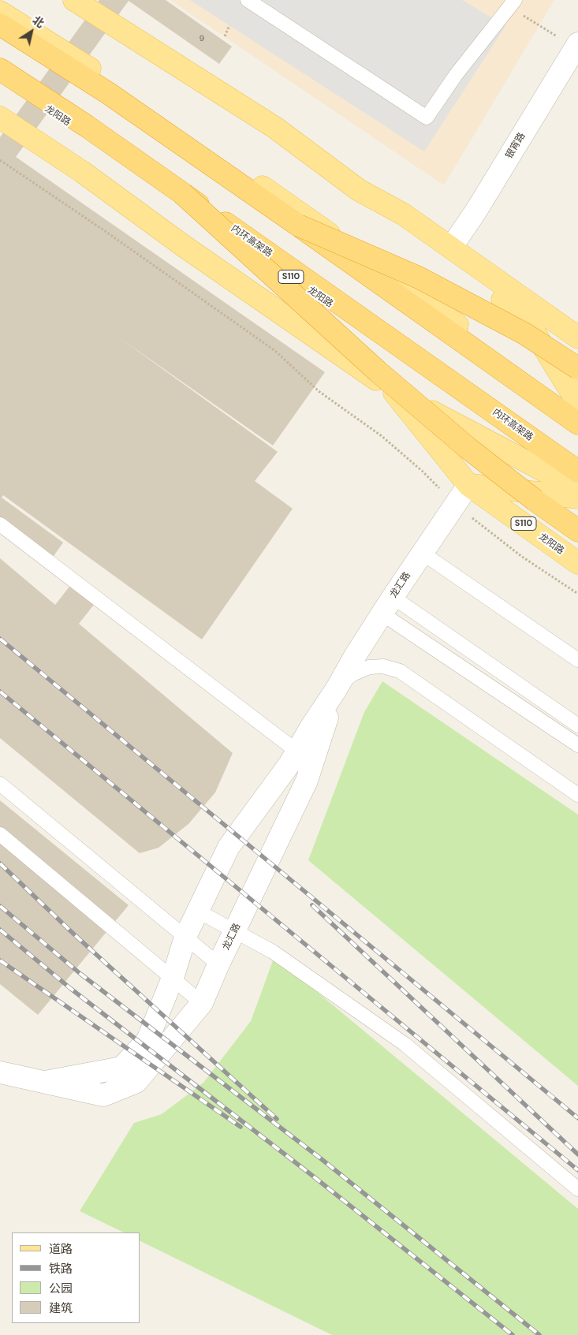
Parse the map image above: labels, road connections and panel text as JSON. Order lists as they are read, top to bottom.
{
  "streets": {
    "highway": ["内环高架路"],
    "main road": ["龙阳路", "S110"],
    "street": ["银宵路", "龙汇路"]
  },
  "crossings": [
    ["龙阳路", "龙汇路"]
  ],
  "house_numbers": ["9"],
  "legend": [
    "道路",
    "铁路",
    "公园",
    "建筑"
  ],
  "north": "top right"
}
